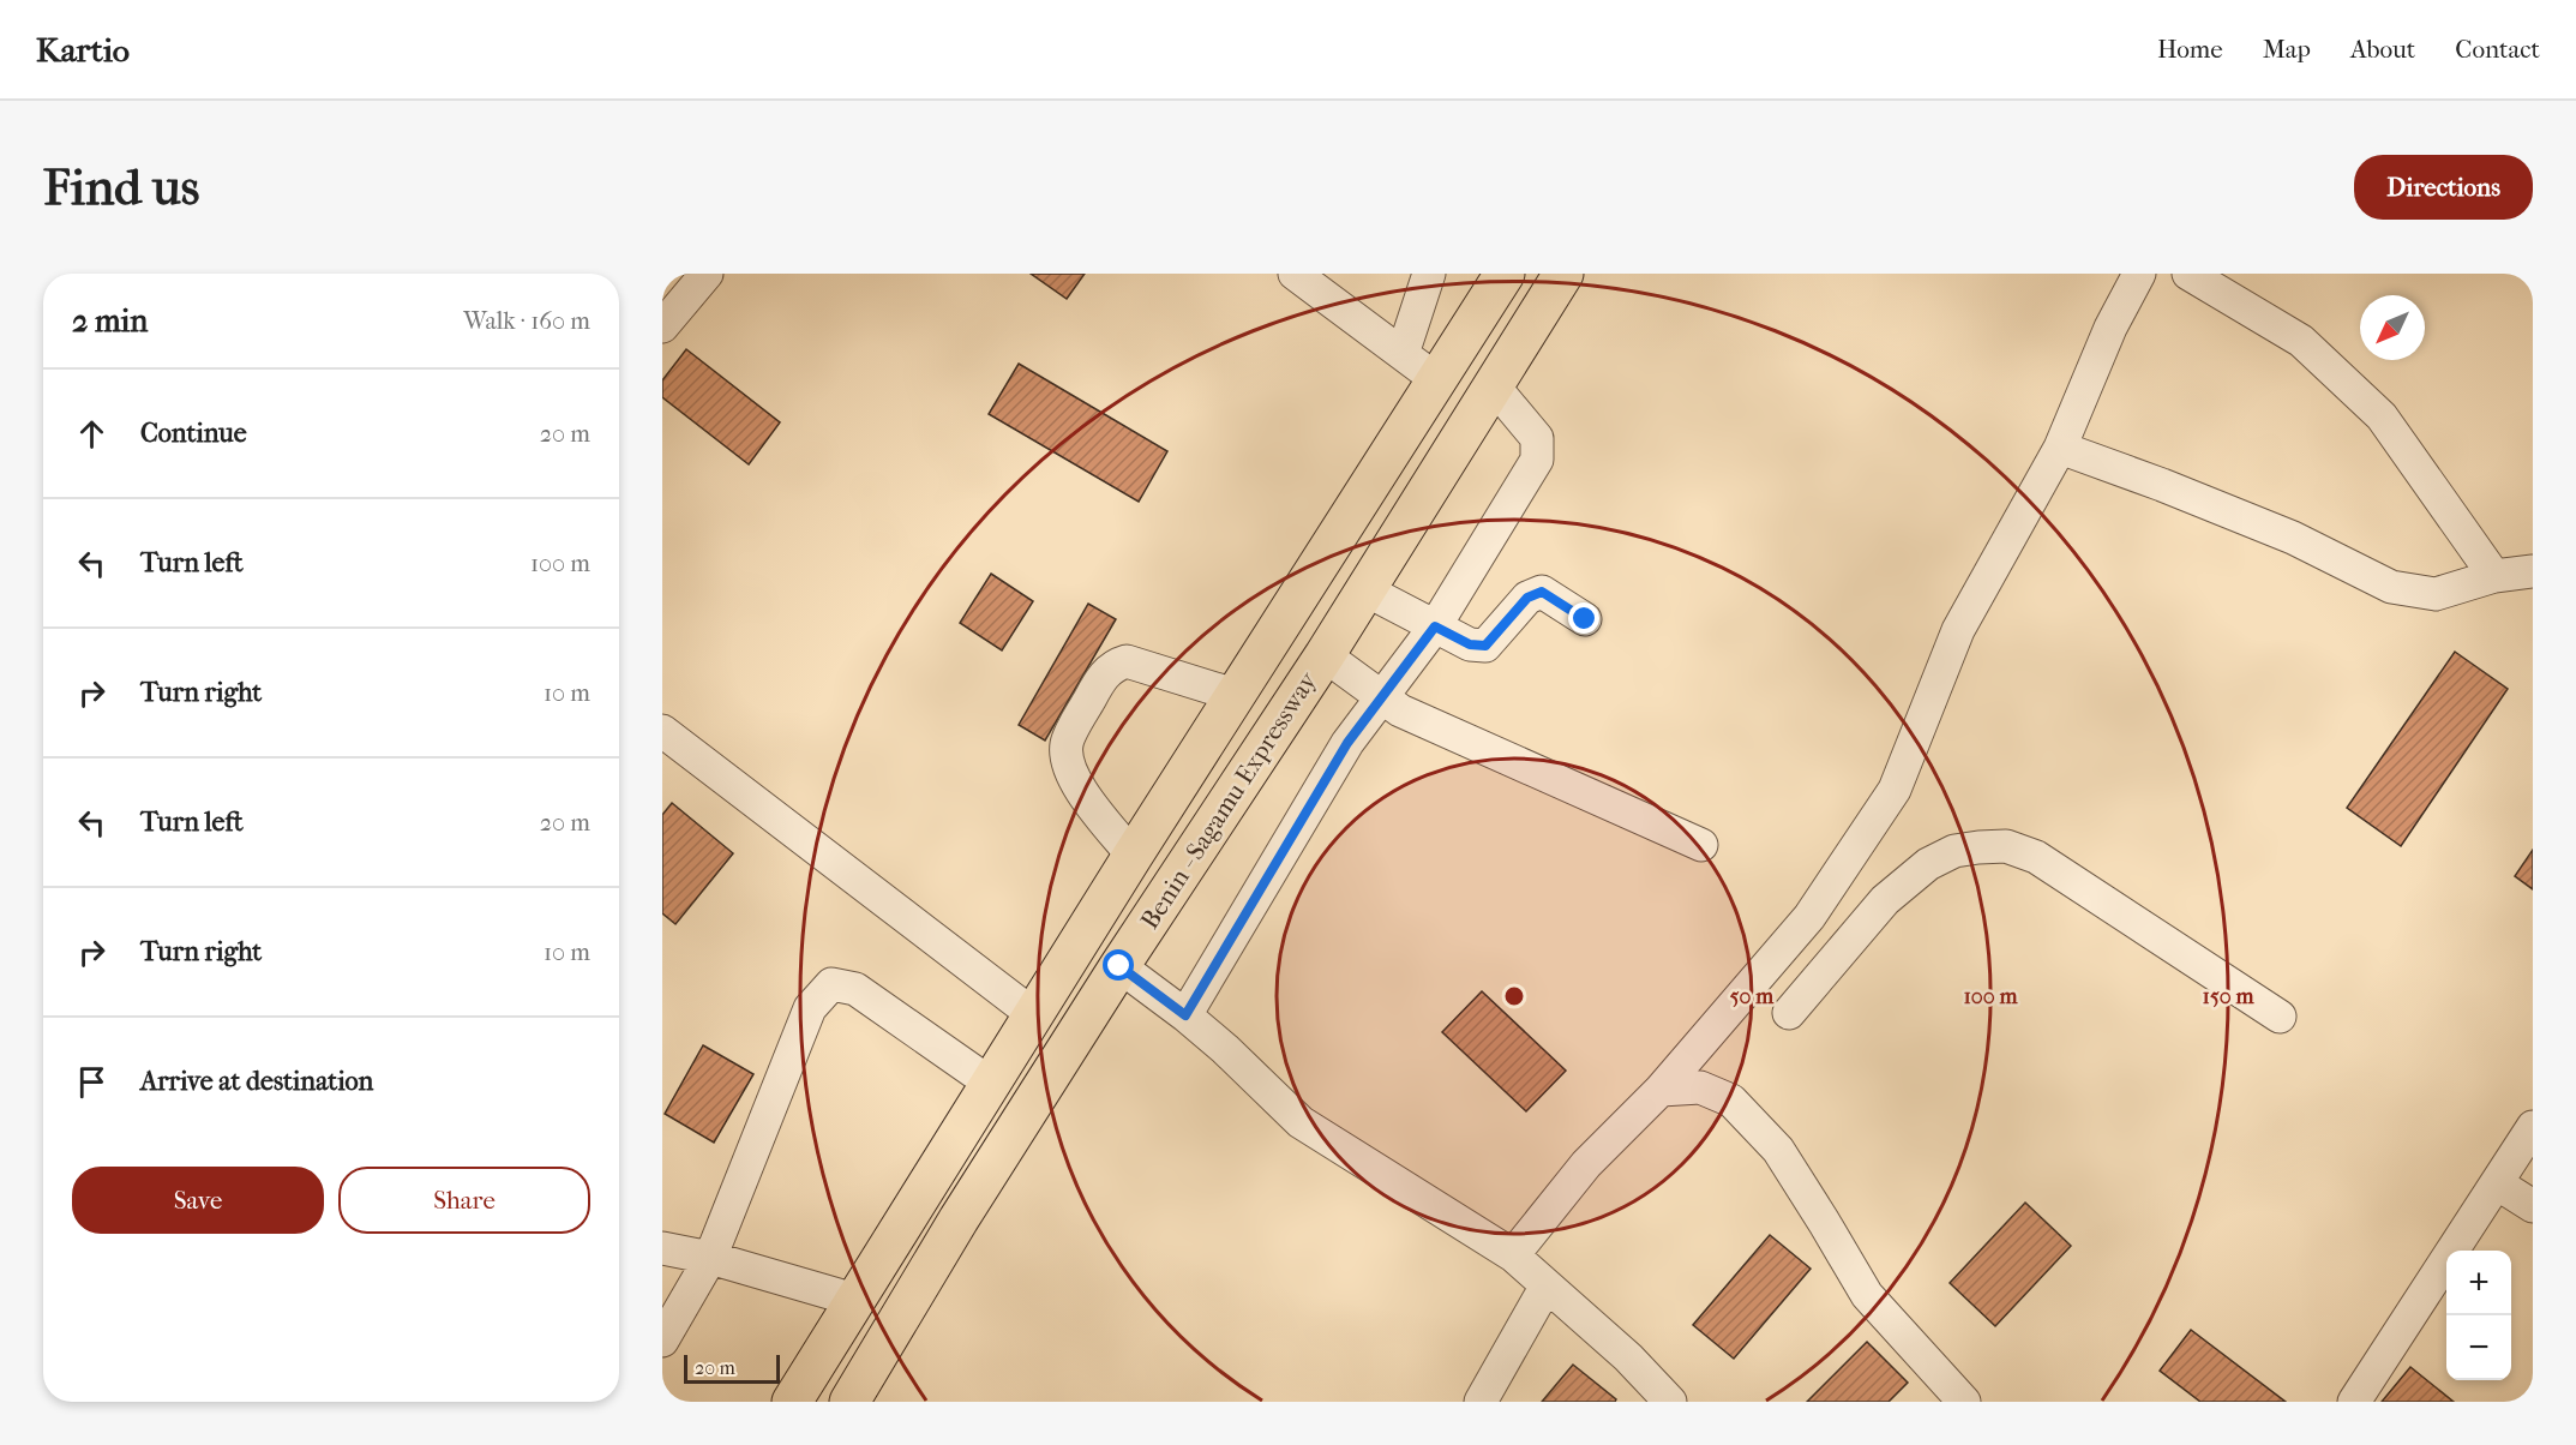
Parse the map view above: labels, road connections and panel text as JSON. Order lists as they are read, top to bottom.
{
  "streets": {
    "highway": ["Benin - Sagamu Expressway"]
  },
  "scale_bar": "20 m",
  "north": "bottom left",
  "page": {
    "header": "Kartio",
    "nav": [
      "Home",
      "Map",
      "About",
      "Contact"
    ],
    "buttons": [
      "Directions",
      ["Save", "Share"]
    ],
    "title": "Find us",
    "heading": ["2 min", "Walk · 160 m"],
    "list": [
      ["Continue", "20 m"],
      ["Turn left", "100 m"],
      ["Turn right", "10 m"],
      ["Turn left", "20 m"],
      ["Turn right", "10 m"],
      "Arrive at destination"
    ],
    "map_buttons": ["+", "−"],
    "scale": "20 m"
  },
  "rings": ["50 m", "100 m", "150 m"]
}
